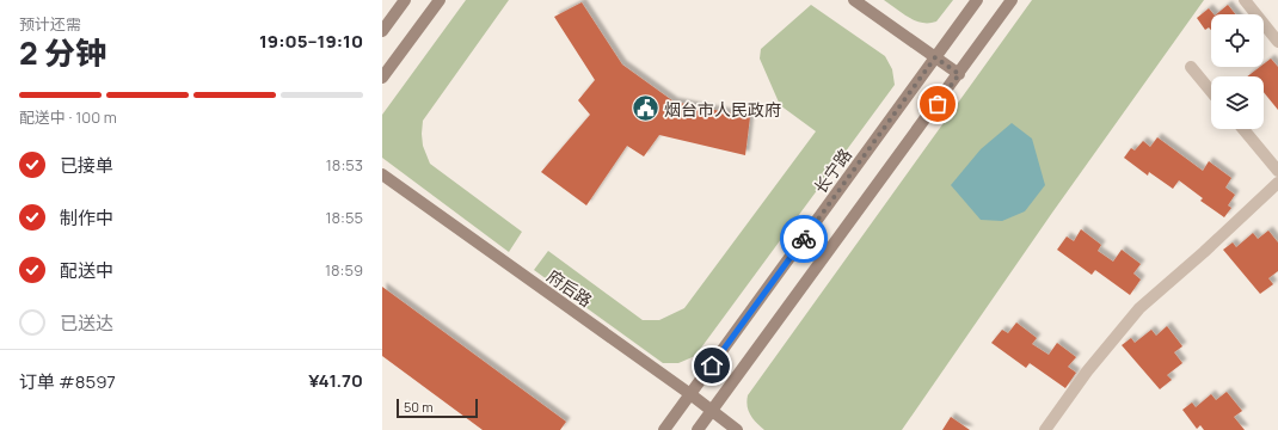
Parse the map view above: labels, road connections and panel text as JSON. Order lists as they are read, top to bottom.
{
  "streets": {
    "street": ["长宁路", "府后路"]
  },
  "crossings": [
    ["长宁路", "府后路"]
  ],
  "places": {
    "public building": ["烟台市人民政府"]
  },
  "scale_bar": "50 m",
  "page": {
    "heading": ["2 分钟", "预计还需", "19:05–19:10"],
    "panel": ["订单 #8597", "¥41.70"],
    "bar": "配送中 · 100 m",
    "list": [
      ["已接单", "18:53"],
      ["制作中", "18:55"],
      ["配送中", "18:59"],
      "已送达"
    ],
    "scale": "50 m"
  }
}
